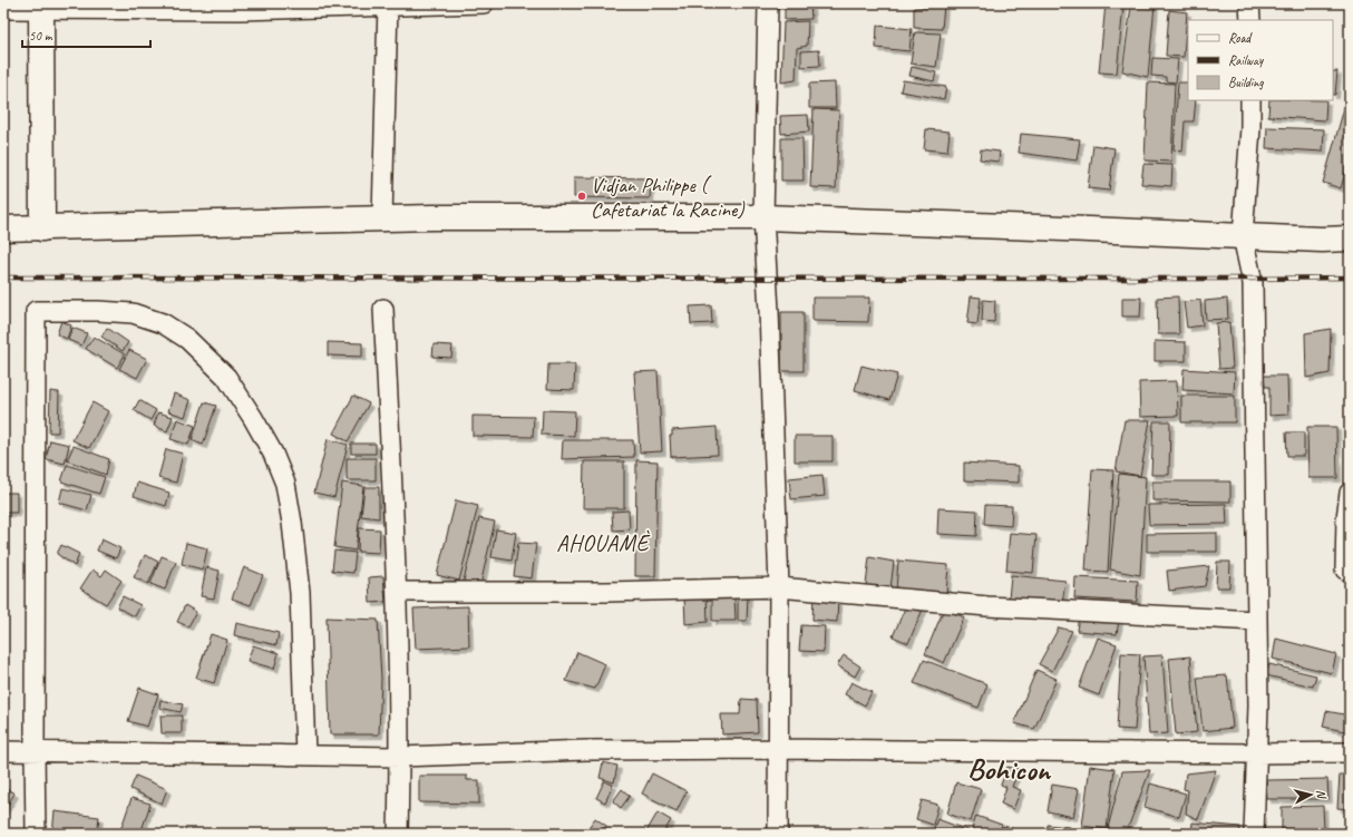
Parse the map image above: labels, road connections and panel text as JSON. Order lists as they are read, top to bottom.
{
  "districts": ["AHOUAMÈ", "Bohicon"],
  "places": ["Vidjan Philippe ( Cafetariat la Racine)"],
  "legend": ["Road", "Railway", "Building"],
  "scale_bar": "50 m",
  "north": "right"
}
